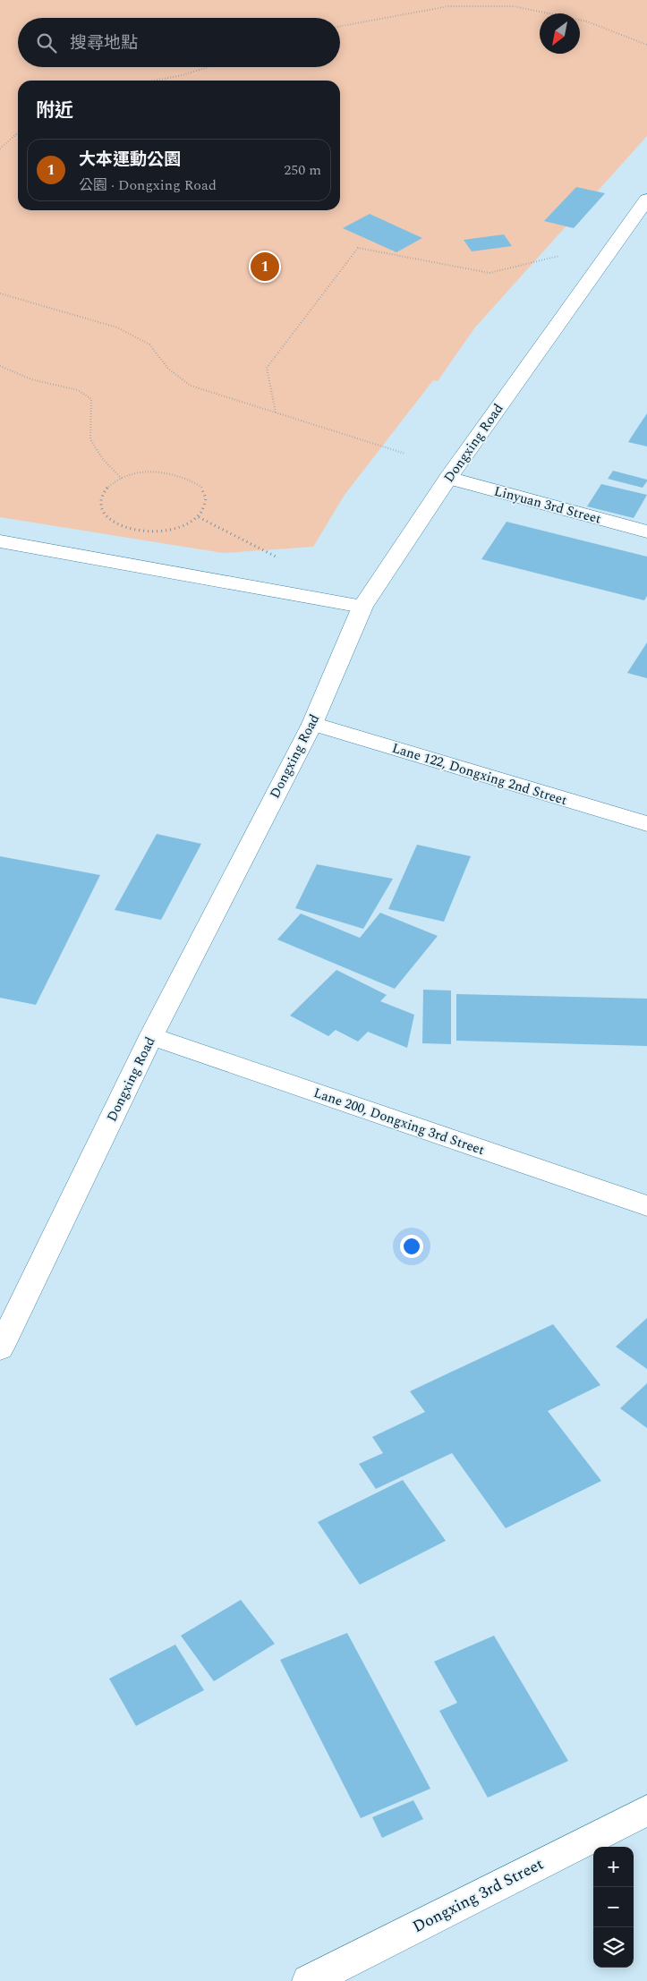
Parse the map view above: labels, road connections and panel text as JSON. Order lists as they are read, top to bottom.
{
  "streets": {
    "street": [
      "Dongxing Road",
      "Linyuan 3rd Street",
      "Lane 122, Dongxing 2nd Street",
      "Lane 200, Dongxing 3rd Street",
      "Dongxing 3rd Street"
    ]
  },
  "crossings": [
    ["Dongxing Road", "Linyuan 3rd Street"],
    ["Dongxing Road", "Lane 122, Dongxing 2nd Street"],
    ["Dongxing Road", "Lane 200, Dongxing 3rd Street"]
  ],
  "north": "bottom left",
  "page": {
    "search": "搜尋地點",
    "heading": "附近",
    "list": [
      {
        "mark": "1",
        "name": "大本運動公園",
        "note": "公園 · Dongxing Road",
        "value": "250 m"
      }
    ],
    "pins": "1",
    "map_buttons": ["+", "−"]
  }
}
